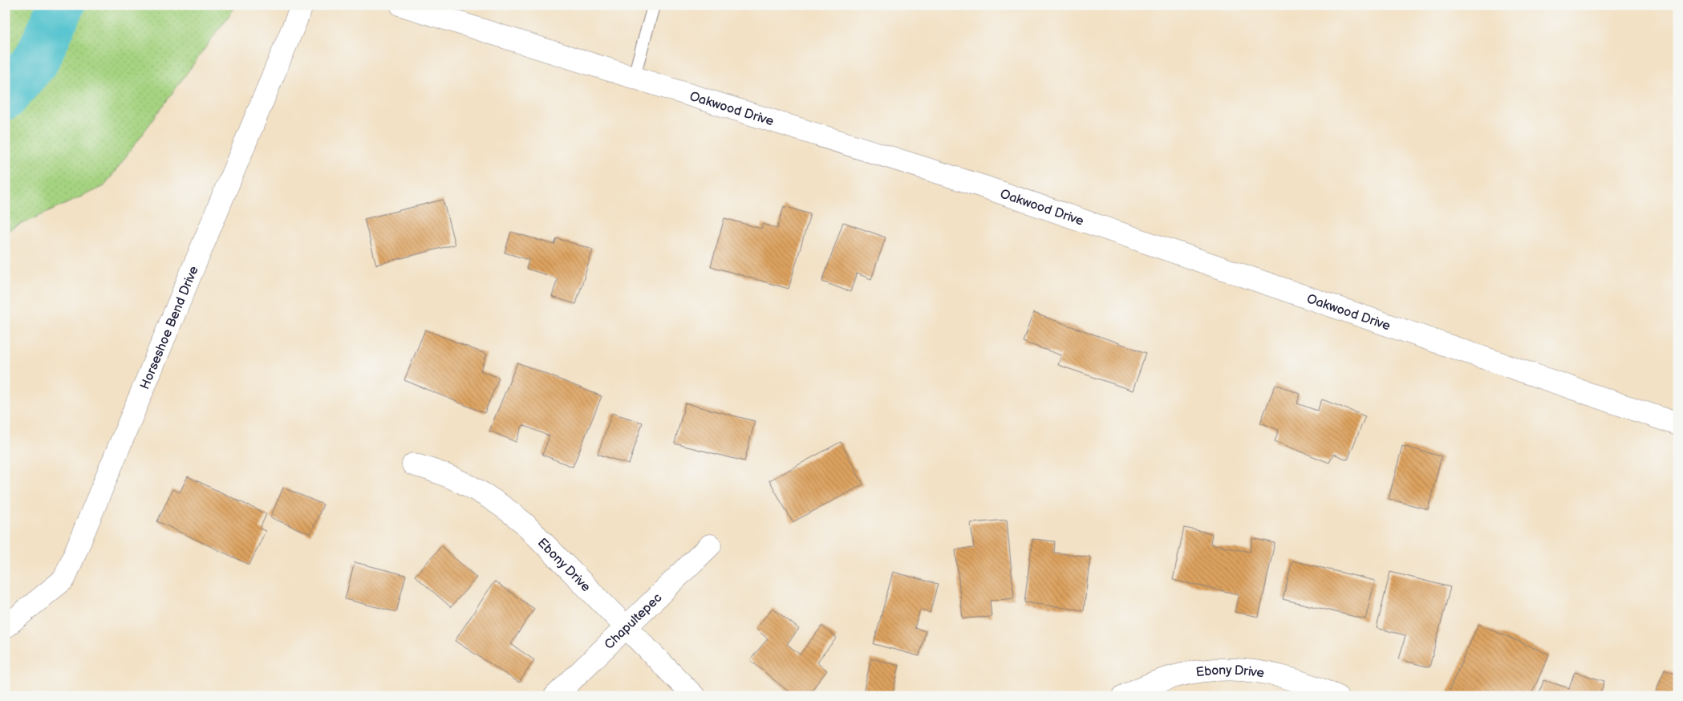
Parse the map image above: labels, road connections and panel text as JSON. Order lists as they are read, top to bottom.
{
  "streets": {
    "street": [
      "Oakwood Drive",
      "Horseshoe Bend Drive",
      "Ebony Drive",
      "Chapultepec"
    ]
  },
  "crossings": [
    ["Ebony Drive", "Chapultepec"]
  ]
}
